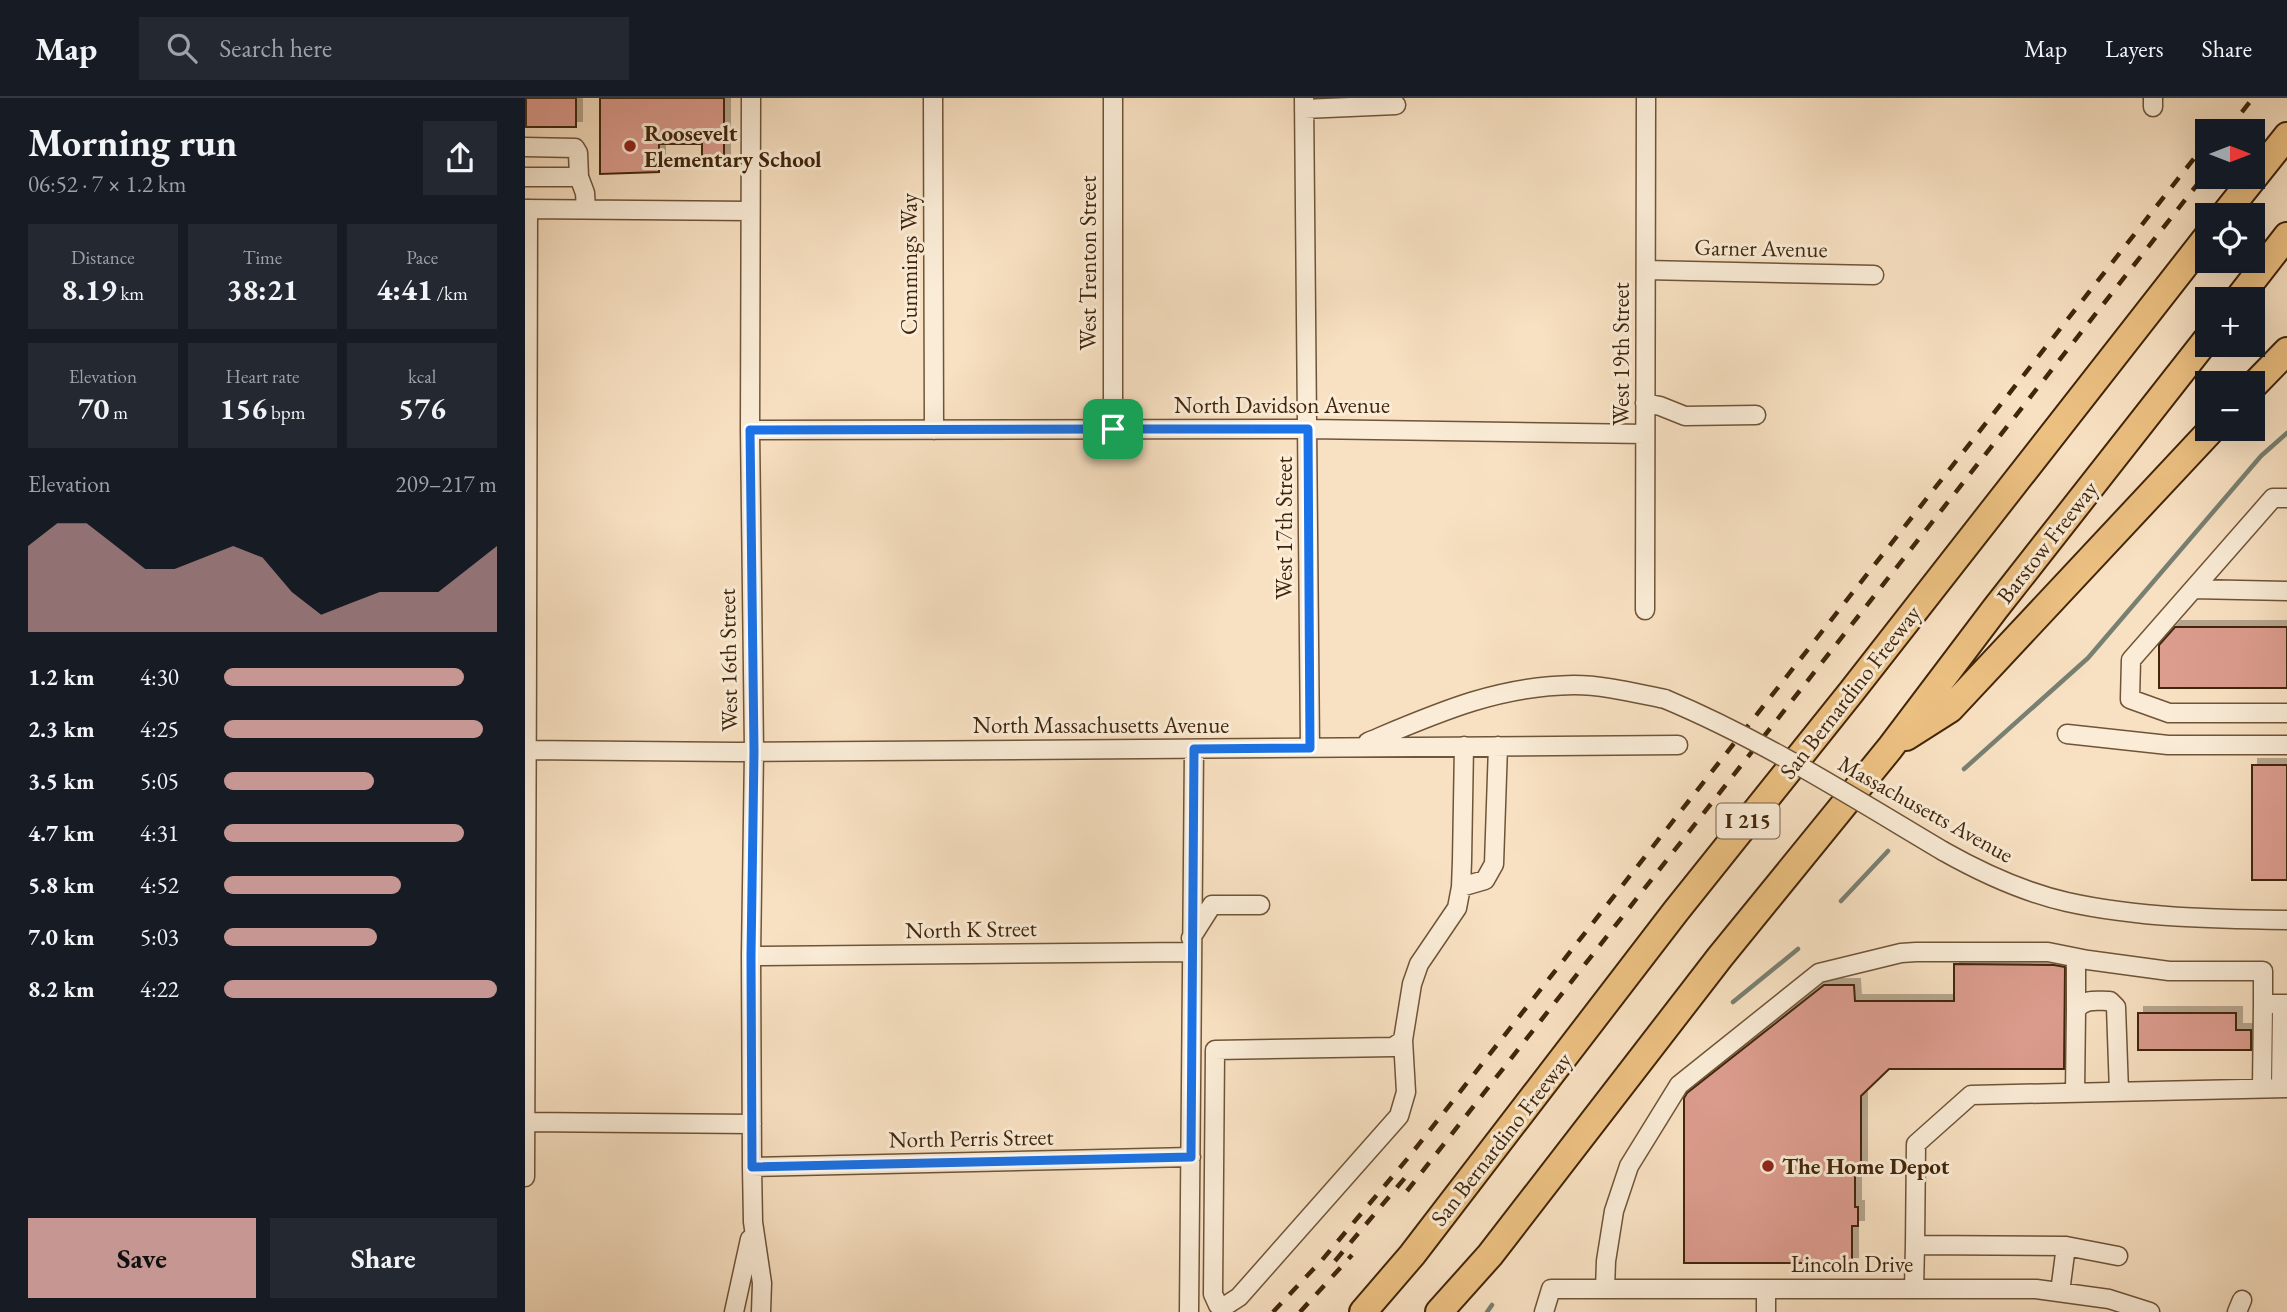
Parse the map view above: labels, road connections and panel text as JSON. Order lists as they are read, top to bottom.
{
  "streets": {
    "highway": ["Barstow Freeway", "San Bernardino Freeway", "I 215"],
    "street": [
      "Garner Avenue",
      "West Trenton Street",
      "Cummings Way",
      "West 19th Street",
      "North Davidson Avenue",
      "West 17th Street",
      "West 16th Street",
      "North Massachusetts Avenue",
      "Massachusetts Avenue",
      "North K Street",
      "North Perris Street",
      "Lincoln Drive"
    ]
  },
  "crossings": [
    ["Garner Avenue", "West 19th Street"],
    ["West Trenton Street", "North Davidson Avenue"],
    ["Cummings Way", "North Davidson Avenue"],
    ["West 19th Street", "North Davidson Avenue"],
    ["North Davidson Avenue", "West 17th Street"],
    ["North Davidson Avenue", "West 16th Street"],
    ["West 17th Street", "North Massachusetts Avenue"],
    ["Barstow Freeway", "I 215"],
    ["West 16th Street", "North Massachusetts Avenue"],
    ["West 16th Street", "North K Street"],
    ["West 16th Street", "North Perris Street"],
    ["North Massachusetts Avenue", "Massachusetts Avenue"]
  ],
  "places": ["Roosevelt Elementary School", "The Home Depot"],
  "north": "right",
  "page": {
    "header": "Map",
    "search": "Search here",
    "nav": ["Map", "Layers", "Share"],
    "heading": ["Morning run", "06:52 · 7 × 1.2 km"],
    "map_buttons": ["+", "−"],
    "stats": [
      ["Distance", "8.19 km"],
      ["Time", "38:21"],
      ["Pace", "4:41 /km"],
      ["Elevation", "70 m"],
      ["Heart rate", "156 bpm"],
      ["kcal", "576"]
    ],
    "chart": ["Elevation", "209–217 m"],
    "list": [
      {
        "name": "1.2 km",
        "note": "4:30"
      },
      {
        "name": "2.3 km",
        "note": "4:25"
      },
      {
        "name": "3.5 km",
        "note": "5:05"
      },
      {
        "name": "4.7 km",
        "note": "4:31"
      },
      {
        "name": "5.8 km",
        "note": "4:52"
      },
      {
        "name": "7.0 km",
        "note": "5:03"
      },
      {
        "name": "8.2 km",
        "note": "4:22"
      }
    ],
    "buttons": ["Save", "Share"]
  }
}
